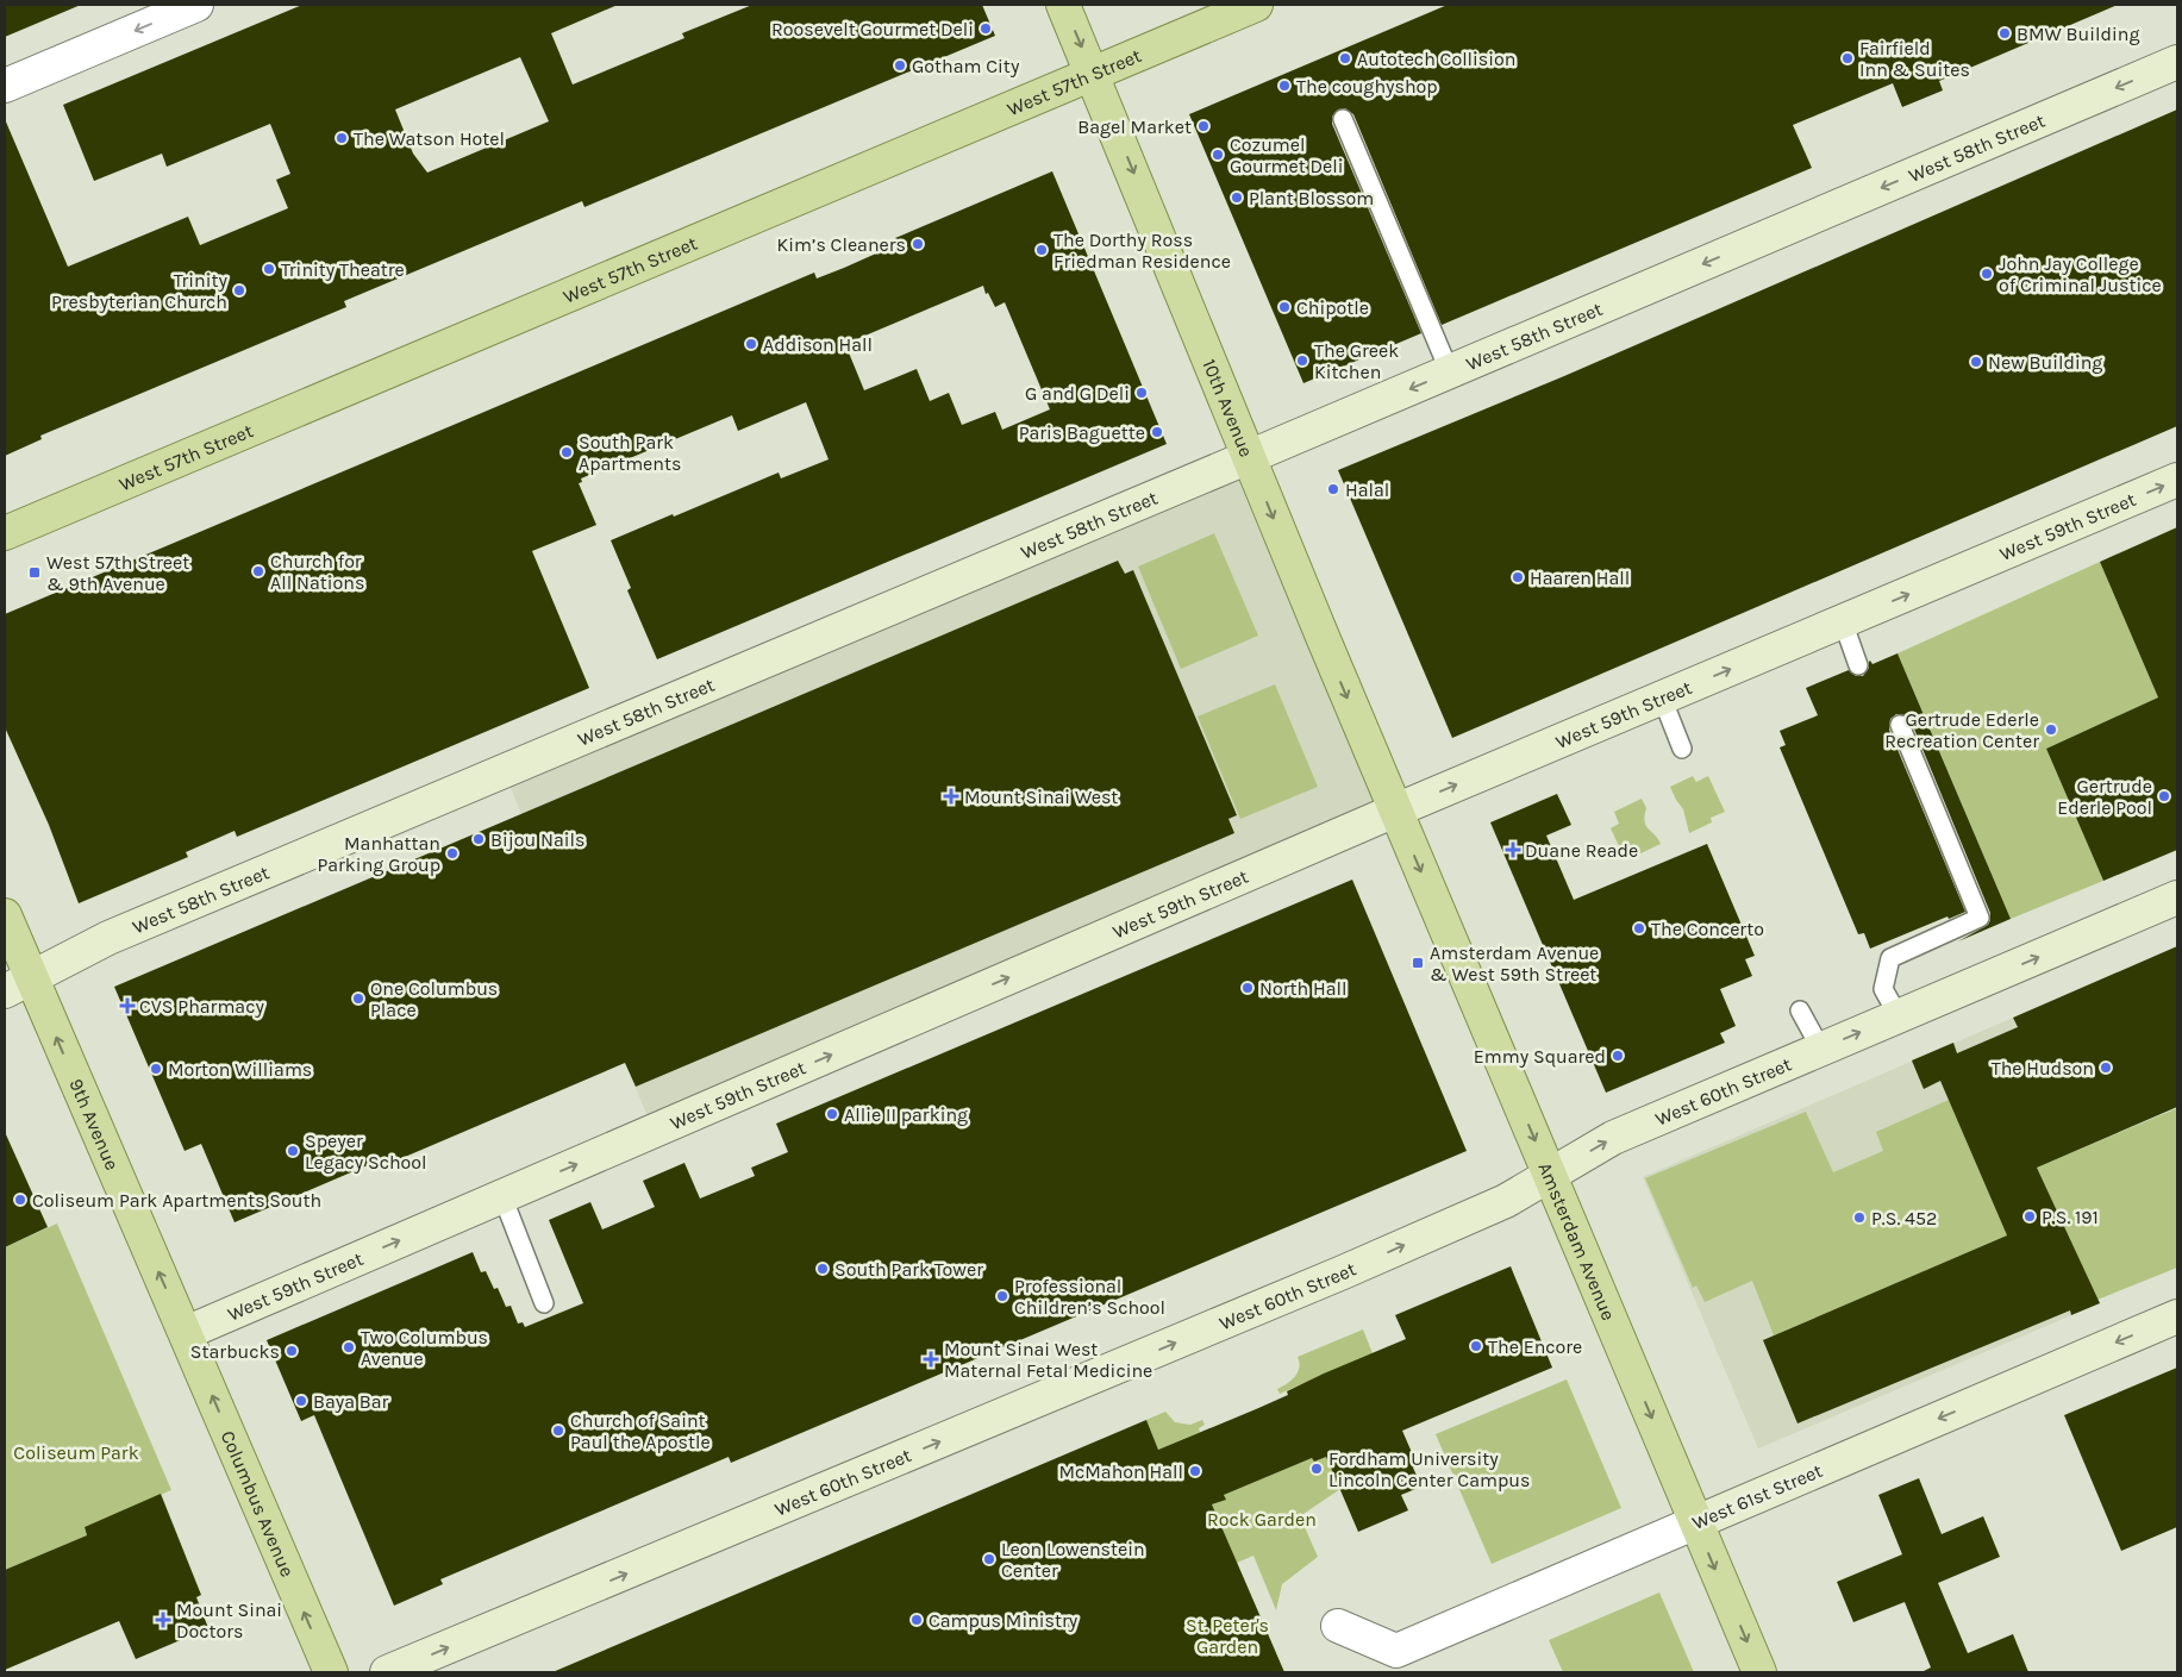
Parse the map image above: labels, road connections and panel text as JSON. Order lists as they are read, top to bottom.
{
  "streets": {
    "main road": [
      "West 57th Street",
      "10th Avenue",
      "9th Avenue",
      "Amsterdam Avenue",
      "Columbus Avenue"
    ],
    "street": [
      "West 58th Street",
      "West 59th Street",
      "West 60th Street",
      "West 61st Street"
    ]
  },
  "crossings": [
    ["West 57th Street", "10th Avenue"],
    ["West 58th Street", "10th Avenue"],
    ["West 58th Street", "9th Avenue"],
    ["10th Avenue", "West 59th Street"],
    ["10th Avenue", "Amsterdam Avenue"],
    ["West 59th Street", "9th Avenue"],
    ["West 59th Street", "Amsterdam Avenue"],
    ["West 59th Street", "Columbus Avenue"],
    ["West 60th Street", "Amsterdam Avenue"],
    ["9th Avenue", "Columbus Avenue"],
    ["Amsterdam Avenue", "West 61st Street"]
  ],
  "one_way": [
    "West 58th Street",
    "10th Avenue",
    "West 59th Street",
    "West 60th Street",
    "9th Avenue",
    "Amsterdam Avenue",
    "West 61st Street",
    "Columbus Avenue"
  ],
  "parks": ["Coliseum Park", "Rock Garden", "St. Peter's Garden"],
  "places": {
    "other": [
      "Roosevelt Gourmet Deli",
      "BMW Building",
      "Autotech Collision",
      "Fairfield Inn & Suites",
      "Gotham City",
      "The coughyshop",
      "Bagel Market",
      "The Watson Hotel",
      "Cozumel Gourmet Deli",
      "Plant Blossom",
      "Kim’s Cleaners",
      "The Dorthy Ross Friedman Residence",
      "Trinity Theatre",
      "John Jay College of Criminal Justice",
      "Trinity Presbyterian Church",
      "Chipotle",
      "Addison Hall",
      "The Greek Kitchen",
      "New Building",
      "G and G Deli",
      "Paris Baguette",
      "South Park Apartments",
      "Halal",
      "Church for All Nations",
      "Haaren Hall",
      "Gertrude Ederle Recreation Center",
      "Gertrude Ederle Pool",
      "Bijou Nails",
      "Manhattan Parking Group",
      "The Concerto",
      "North Hall",
      "One Columbus Place",
      "Emmy Squared",
      "The Hudson",
      "Morton Williams",
      "Allie II parking",
      "Speyer Legacy School",
      "Coliseum Park Apartments South",
      "P.S. 191",
      "P.S. 452",
      "South Park Tower",
      "Professional Children’s School",
      "The Encore",
      "Two Columbus Avenue",
      "Starbucks",
      "Baya Bar",
      "Church of Saint Paul the Apostle",
      "Fordham University Lincoln Center Campus",
      "McMahon Hall",
      "Leon Lowenstein Center",
      "Campus Ministry"
    ],
    "transit": ["West 57th Street & 9th Avenue", "Amsterdam Avenue & West 59th Street"],
    "health": [
      "Mount Sinai West",
      "Duane Reade",
      "CVS Pharmacy",
      "Mount Sinai West Maternal Fetal Medicine",
      "Mount Sinai Doctors"
    ]
  }
}
